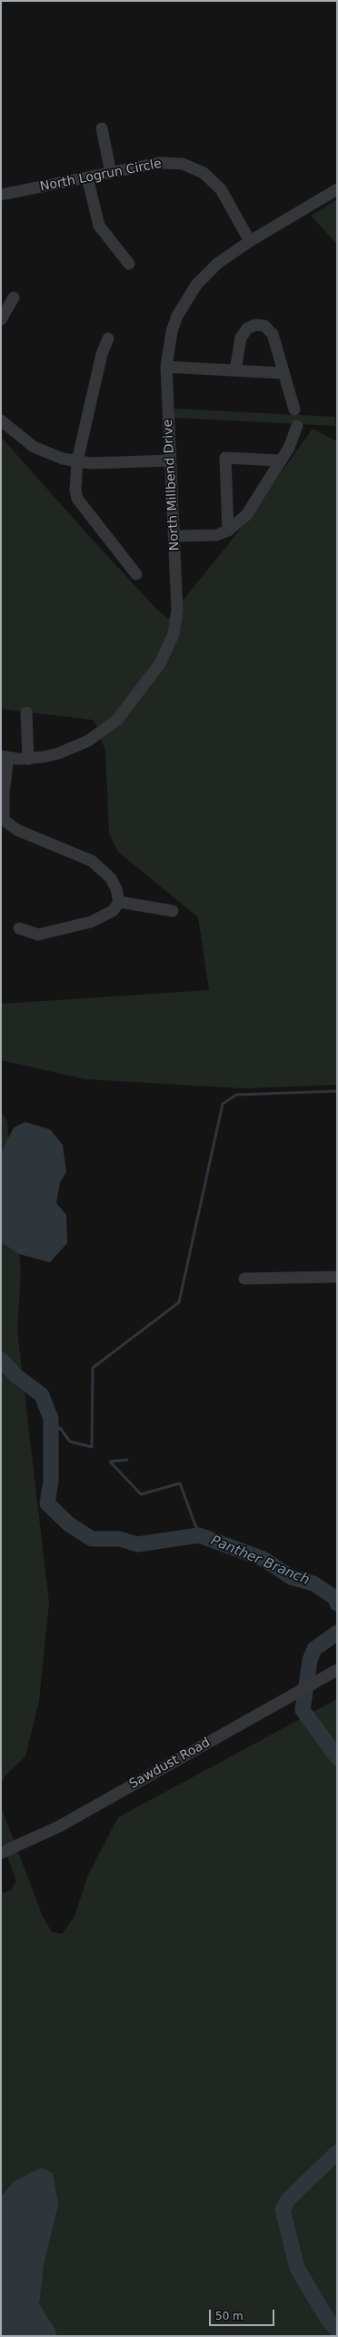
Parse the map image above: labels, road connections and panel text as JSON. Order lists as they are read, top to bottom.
{
  "streets": {
    "street": ["North Logrun Circle", "North Millbend Drive", "Sawdust Road"]
  },
  "crossings": [
    ["North Logrun Circle", "North Millbend Drive"]
  ],
  "water": ["Panther Branch"],
  "scale_bar": "50 m"
}
